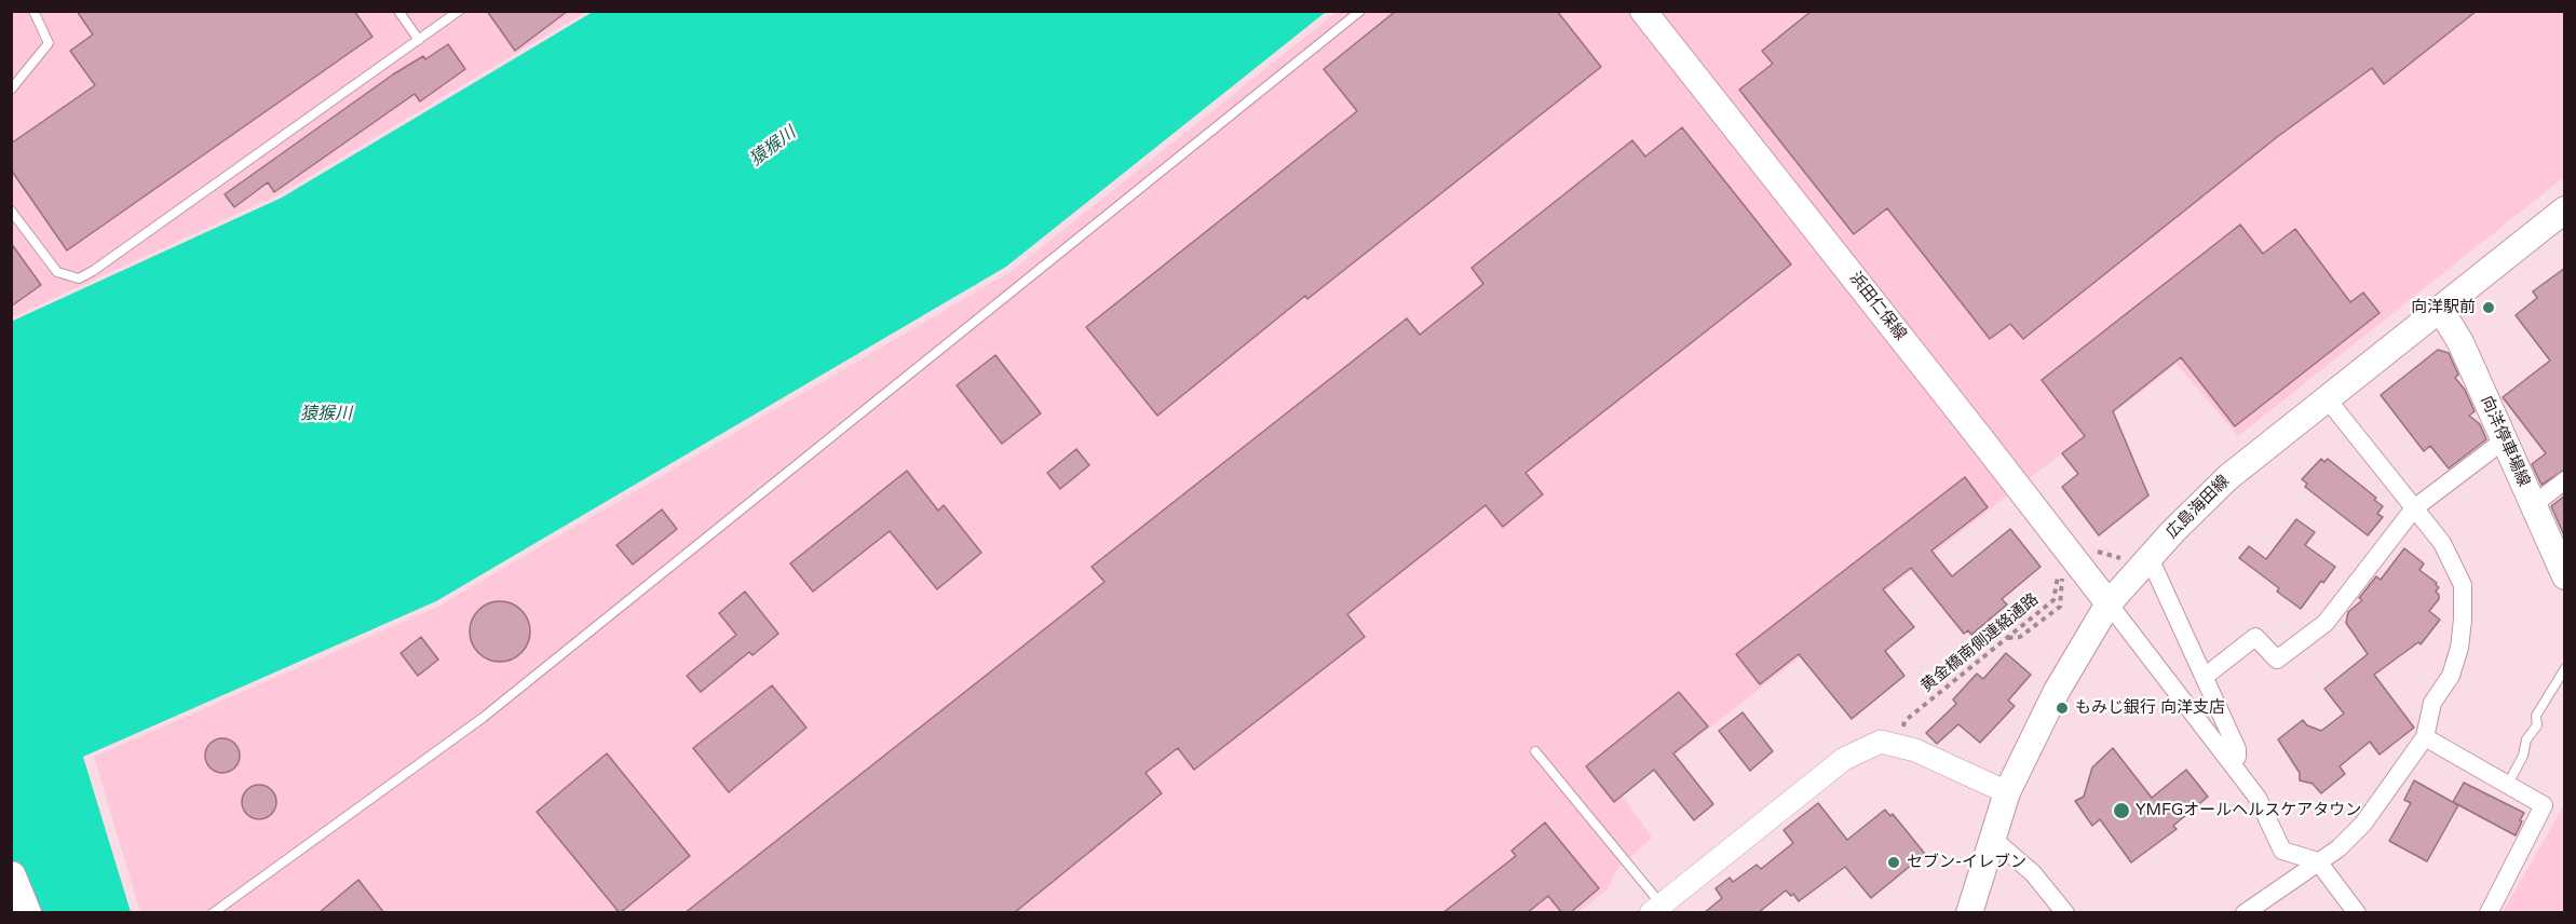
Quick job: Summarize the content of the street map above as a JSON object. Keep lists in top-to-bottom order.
{
  "streets": {
    "main road": ["浜田仁保線", "向洋停車場線", "広島海田線"],
    "path": ["黄金橋南側連絡通路"]
  },
  "crossings": [
    ["浜田仁保線", "広島海田線"],
    ["向洋停車場線", "広島海田線"]
  ],
  "water": ["猿猴川"],
  "places": [
    "向洋駅前",
    "もみじ銀行 向洋支店",
    "YMFGオールヘルスケアタウン",
    "セブン-イレブン"
  ]
}
